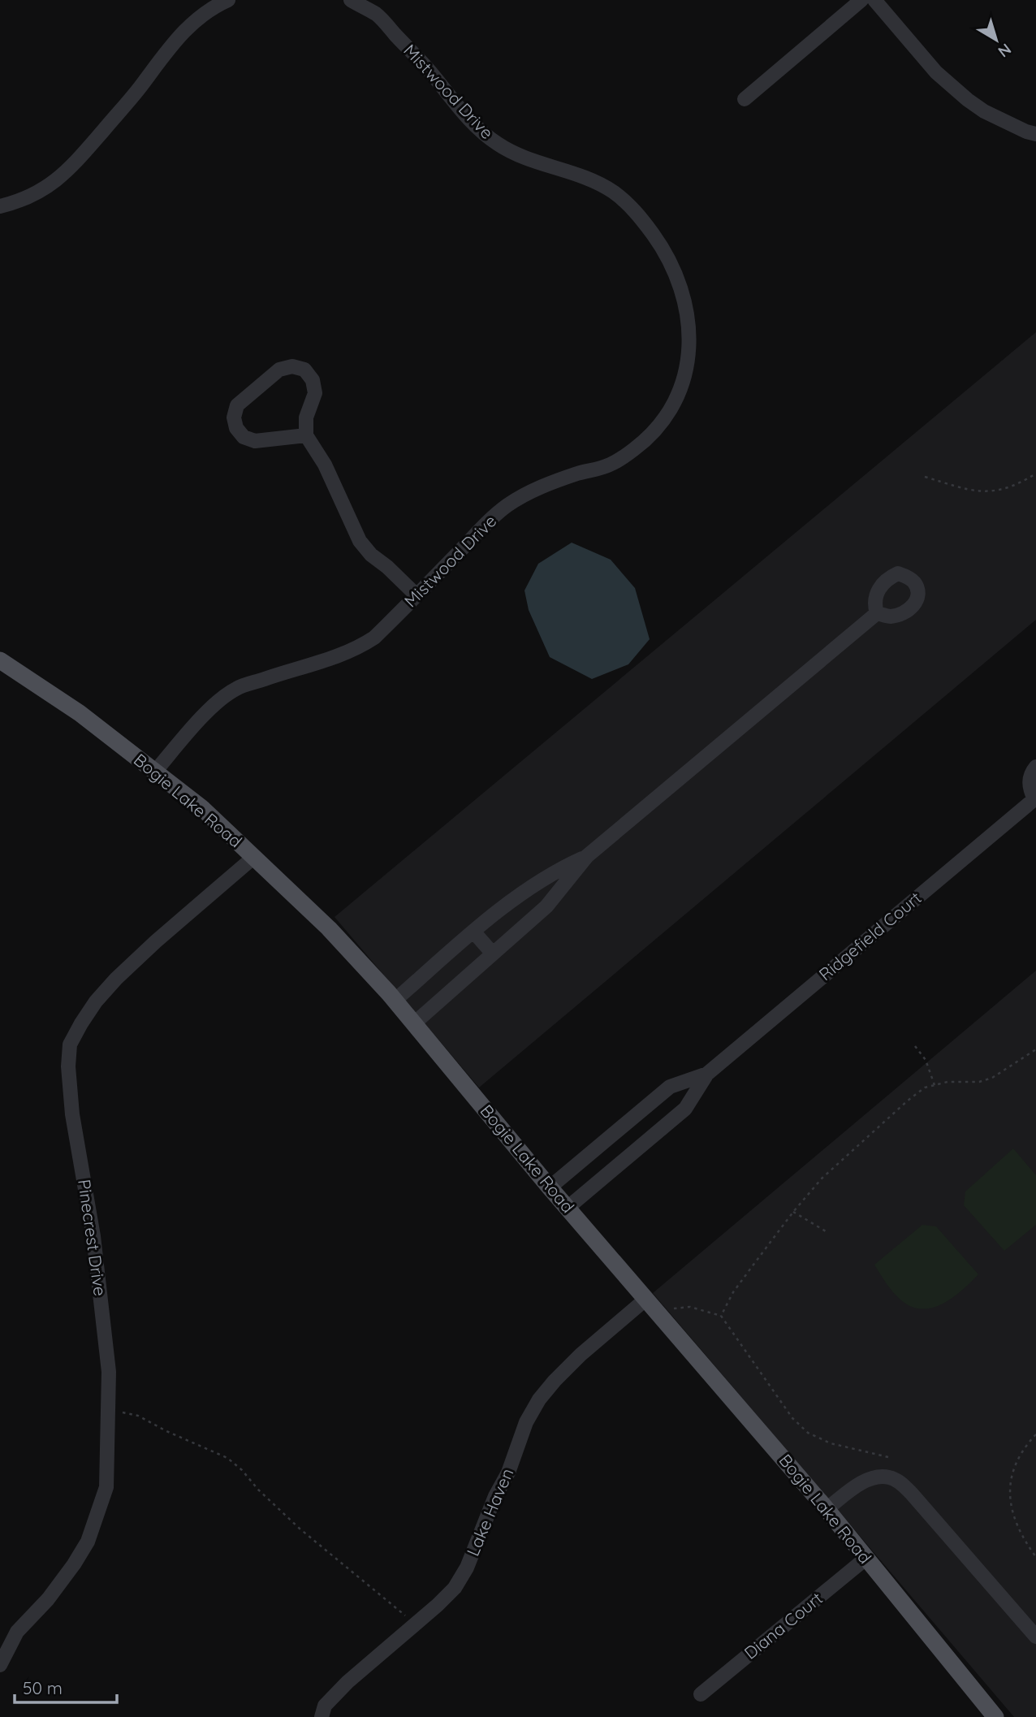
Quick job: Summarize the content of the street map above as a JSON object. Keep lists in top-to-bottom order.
{
  "streets": {
    "main road": ["Bogie Lake Road"],
    "street": [
      "Mistwood Drive",
      "Ridgefield Court",
      "Pinecrest Drive",
      "Lake Haven",
      "Diana Court"
    ]
  },
  "crossings": [
    ["Mistwood Drive", "Bogie Lake Road"],
    ["Bogie Lake Road", "Ridgefield Court"],
    ["Bogie Lake Road", "Pinecrest Drive"],
    ["Bogie Lake Road", "Lake Haven"],
    ["Bogie Lake Road", "Diana Court"]
  ],
  "scale_bar": "50 m",
  "north": "bottom right"
}
